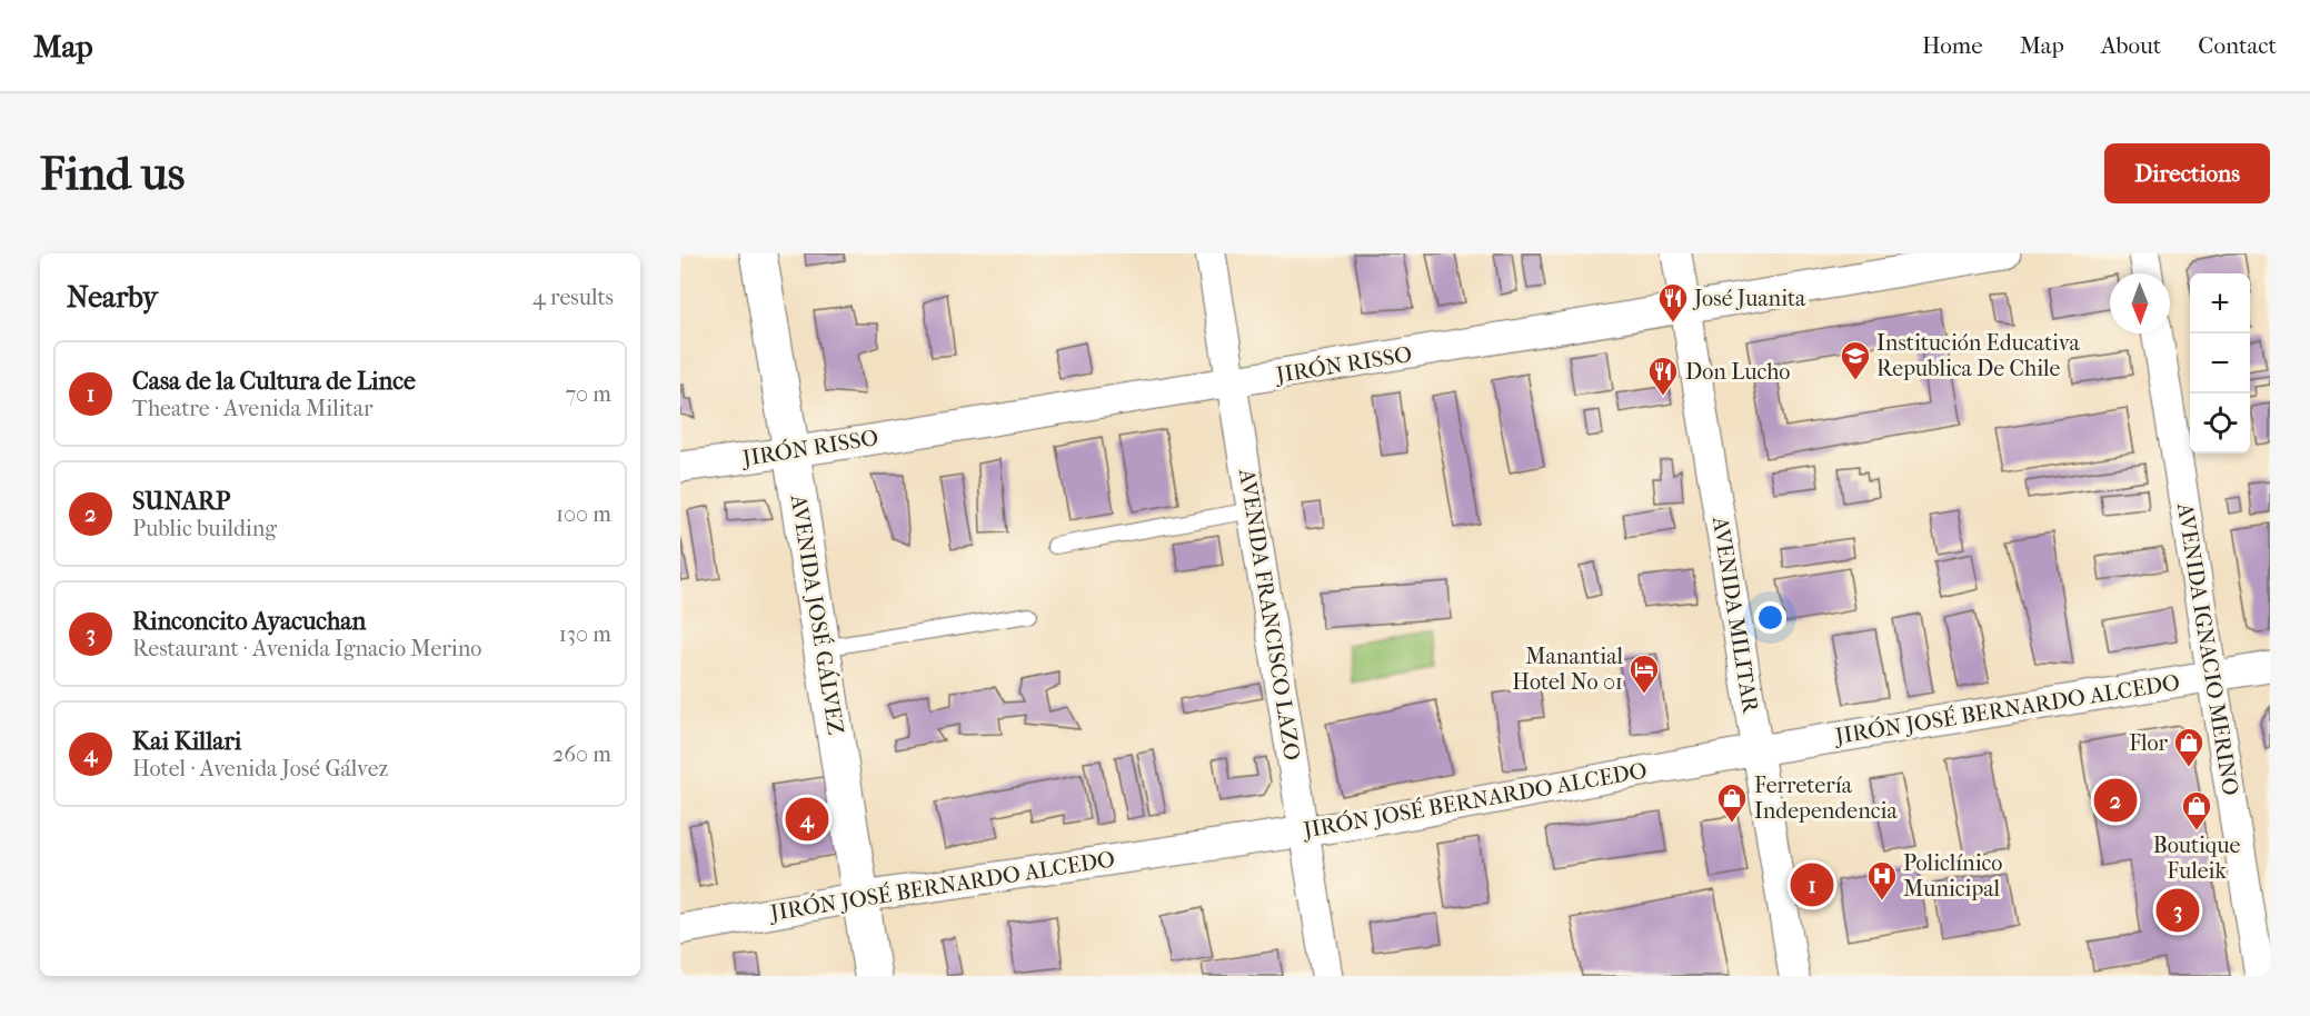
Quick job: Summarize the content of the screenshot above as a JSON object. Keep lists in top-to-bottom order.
{
  "streets": {
    "street": [
      "JIRÓN RISSO",
      "AVENIDA JOSÉ GÁLVEZ",
      "AVENIDA FRANCISCO LAZO",
      "AVENIDA MILITAR",
      "AVENIDA IGNACIO MERINO",
      "JIRÓN JOSÉ BERNARDO ALCEDO"
    ]
  },
  "crossings": [
    ["JIRÓN RISSO", "AVENIDA JOSÉ GÁLVEZ"],
    ["JIRÓN RISSO", "AVENIDA FRANCISCO LAZO"],
    ["JIRÓN RISSO", "AVENIDA MILITAR"],
    ["AVENIDA JOSÉ GÁLVEZ", "JIRÓN JOSÉ BERNARDO ALCEDO"],
    ["AVENIDA FRANCISCO LAZO", "JIRÓN JOSÉ BERNARDO ALCEDO"],
    ["AVENIDA MILITAR", "JIRÓN JOSÉ BERNARDO ALCEDO"],
    ["AVENIDA IGNACIO MERINO", "JIRÓN JOSÉ BERNARDO ALCEDO"]
  ],
  "places": {
    "restaurant": ["José Juanita", "Don Lucho"],
    "school or university": ["Institución Educativa Republica De Chile"],
    "hotel": ["Manantial Hotel No 01"],
    "shop": ["Flor", "Ferretería Independencia", "Boutique Fuleik"],
    "hospital": ["Policlínico Municipal"]
  },
  "north": "bottom",
  "page": {
    "header": "Map",
    "nav": [
      "Home",
      "Map",
      "About",
      "Contact"
    ],
    "buttons": "Directions",
    "title": "Find us",
    "heading": ["Nearby", "4 results"],
    "map_buttons": ["+", "−"],
    "list": [
      {
        "mark": "1",
        "name": "Casa de la Cultura de Lince",
        "note": "Theatre · Avenida Militar",
        "value": "70 m"
      },
      {
        "mark": "2",
        "name": "SUNARP",
        "note": "Public building",
        "value": "100 m"
      },
      {
        "mark": "3",
        "name": "Rinconcito Ayacuchan",
        "note": "Restaurant · Avenida Ignacio Merino",
        "value": "130 m"
      },
      {
        "mark": "4",
        "name": "Kai Killari",
        "note": "Hotel · Avenida José Gálvez",
        "value": "260 m"
      }
    ],
    "pins": [
      "2",
      "4",
      "1",
      "3"
    ]
  }
}
